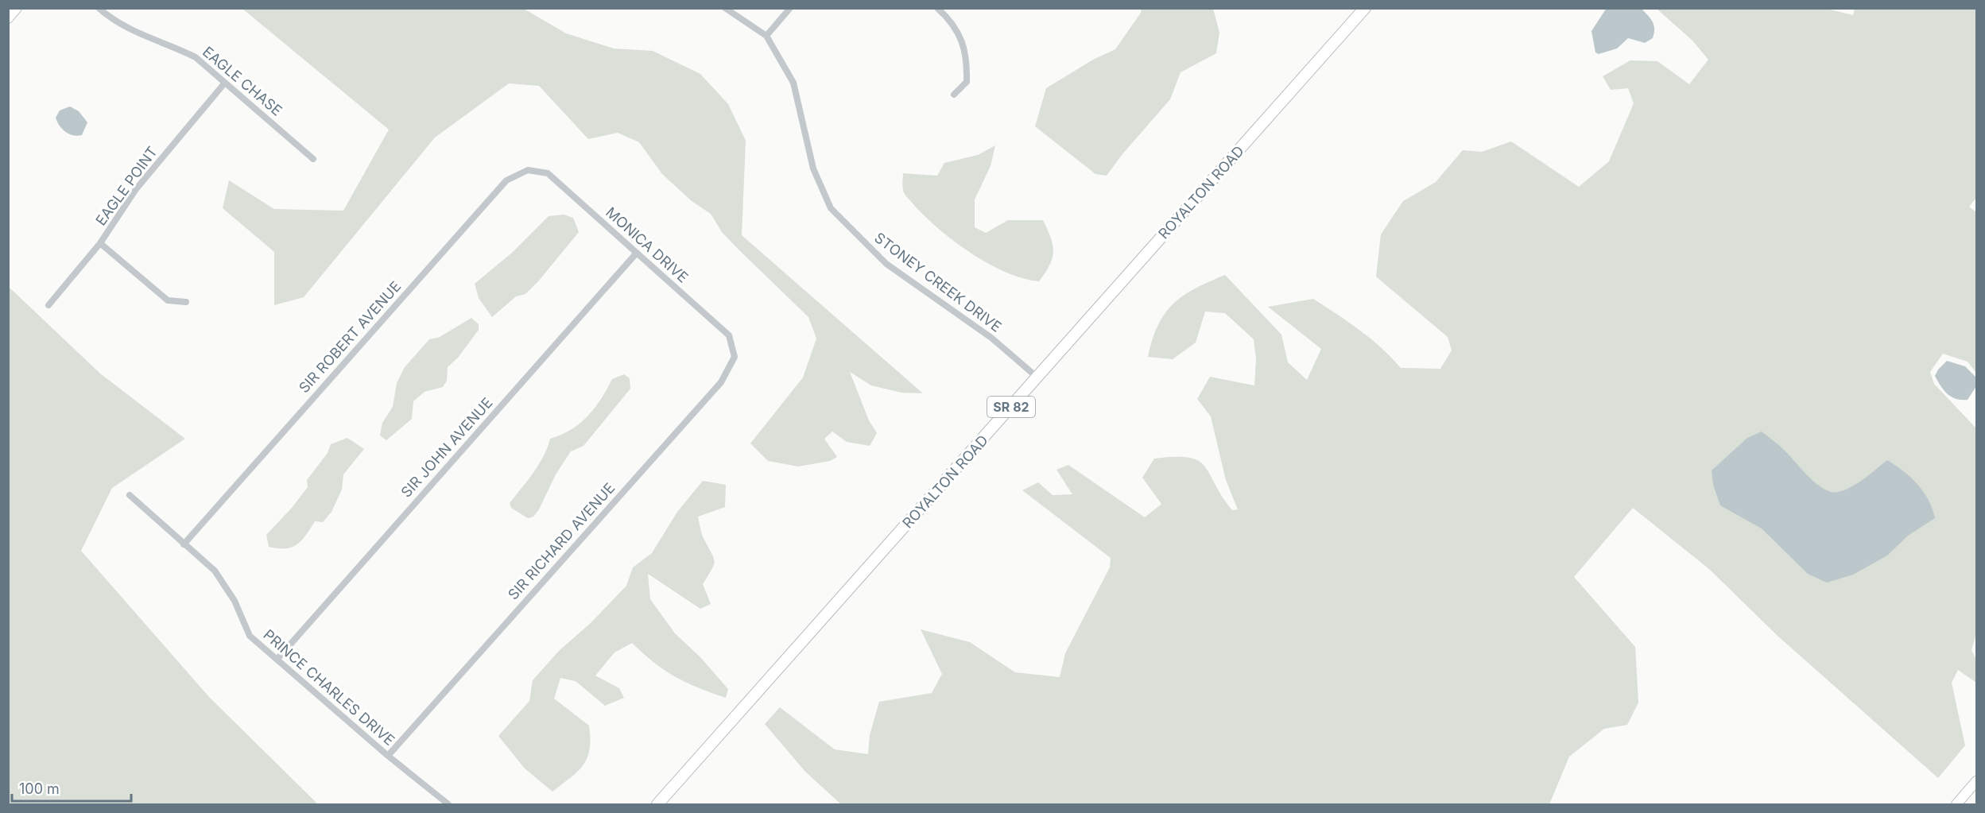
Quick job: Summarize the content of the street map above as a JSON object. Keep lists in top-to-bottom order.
{
  "streets": {
    "main road": ["ROYALTON ROAD", "SR 82"],
    "street": [
      "EAGLE CHASE",
      "EAGLE POINT",
      "MONICA DRIVE",
      "STONEY CREEK DRIVE",
      "SIR ROBERT AVENUE",
      "SIR JOHN AVENUE",
      "SIR RICHARD AVENUE",
      "PRINCE CHARLES DRIVE"
    ]
  },
  "crossings": [
    ["EAGLE CHASE", "EAGLE POINT"],
    ["ROYALTON ROAD", "STONEY CREEK DRIVE"],
    ["MONICA DRIVE", "SIR ROBERT AVENUE"],
    ["MONICA DRIVE", "SIR JOHN AVENUE"],
    ["MONICA DRIVE", "SIR RICHARD AVENUE"],
    ["SIR ROBERT AVENUE", "PRINCE CHARLES DRIVE"],
    ["SIR JOHN AVENUE", "PRINCE CHARLES DRIVE"],
    ["SIR RICHARD AVENUE", "PRINCE CHARLES DRIVE"]
  ],
  "scale_bar": "100 m"
}
